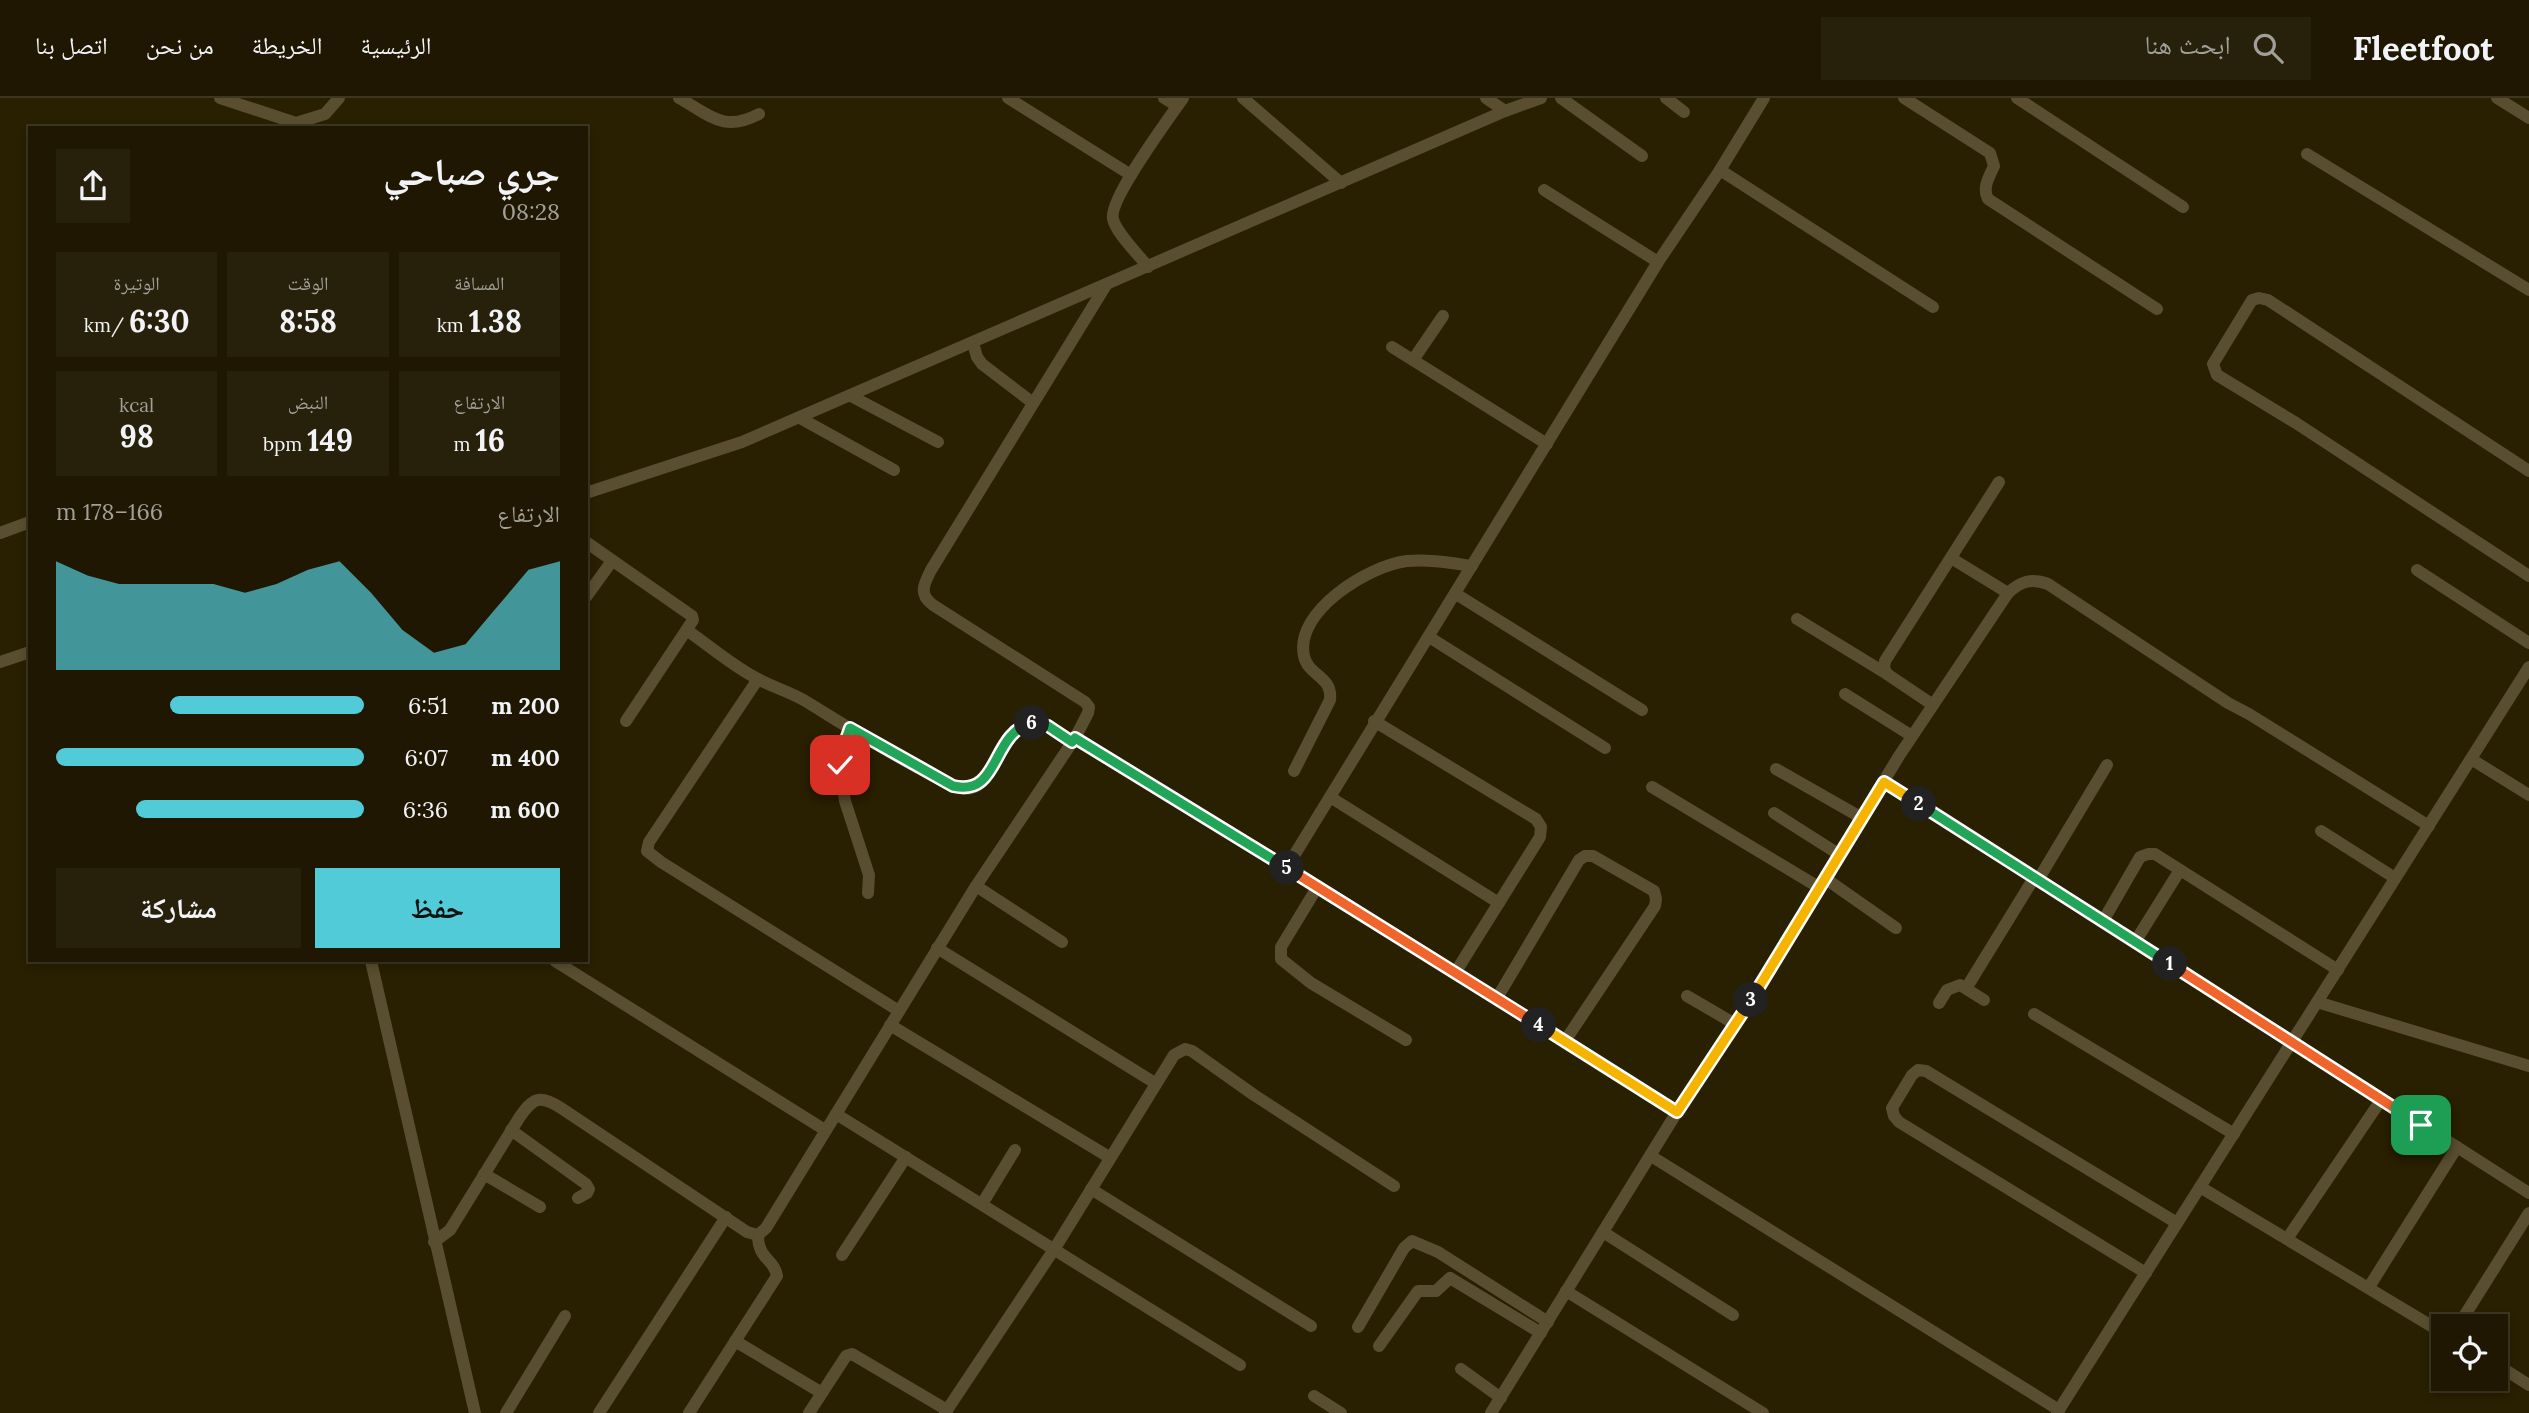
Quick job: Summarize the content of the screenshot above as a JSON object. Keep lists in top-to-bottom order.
{
  "page": {
    "header": "Fleetfoot",
    "search": "ابحث هنا",
    "nav": [
      "الرئيسية",
      "الخريطة",
      "من نحن",
      "اتصل بنا"
    ],
    "heading": ["جري صباحي", "08:28"],
    "stats": [
      ["المسافة", "1.38 km"],
      ["الوقت", "8:58"],
      ["الوتيرة", "6:30 /km"],
      ["الارتفاع", "16 m"],
      ["النبض", "149 bpm"],
      ["kcal", "98"]
    ],
    "chart": ["الارتفاع", "166–178 m"],
    "list": [
      {
        "name": "200 m",
        "note": "6:51"
      },
      {
        "name": "400 m",
        "note": "6:07"
      },
      {
        "name": "600 m",
        "note": "6:36"
      }
    ],
    "pins": [
      "6",
      "2",
      "5",
      "1",
      "3",
      "4"
    ],
    "buttons": ["حفظ", "مشاركة"]
  }
}
